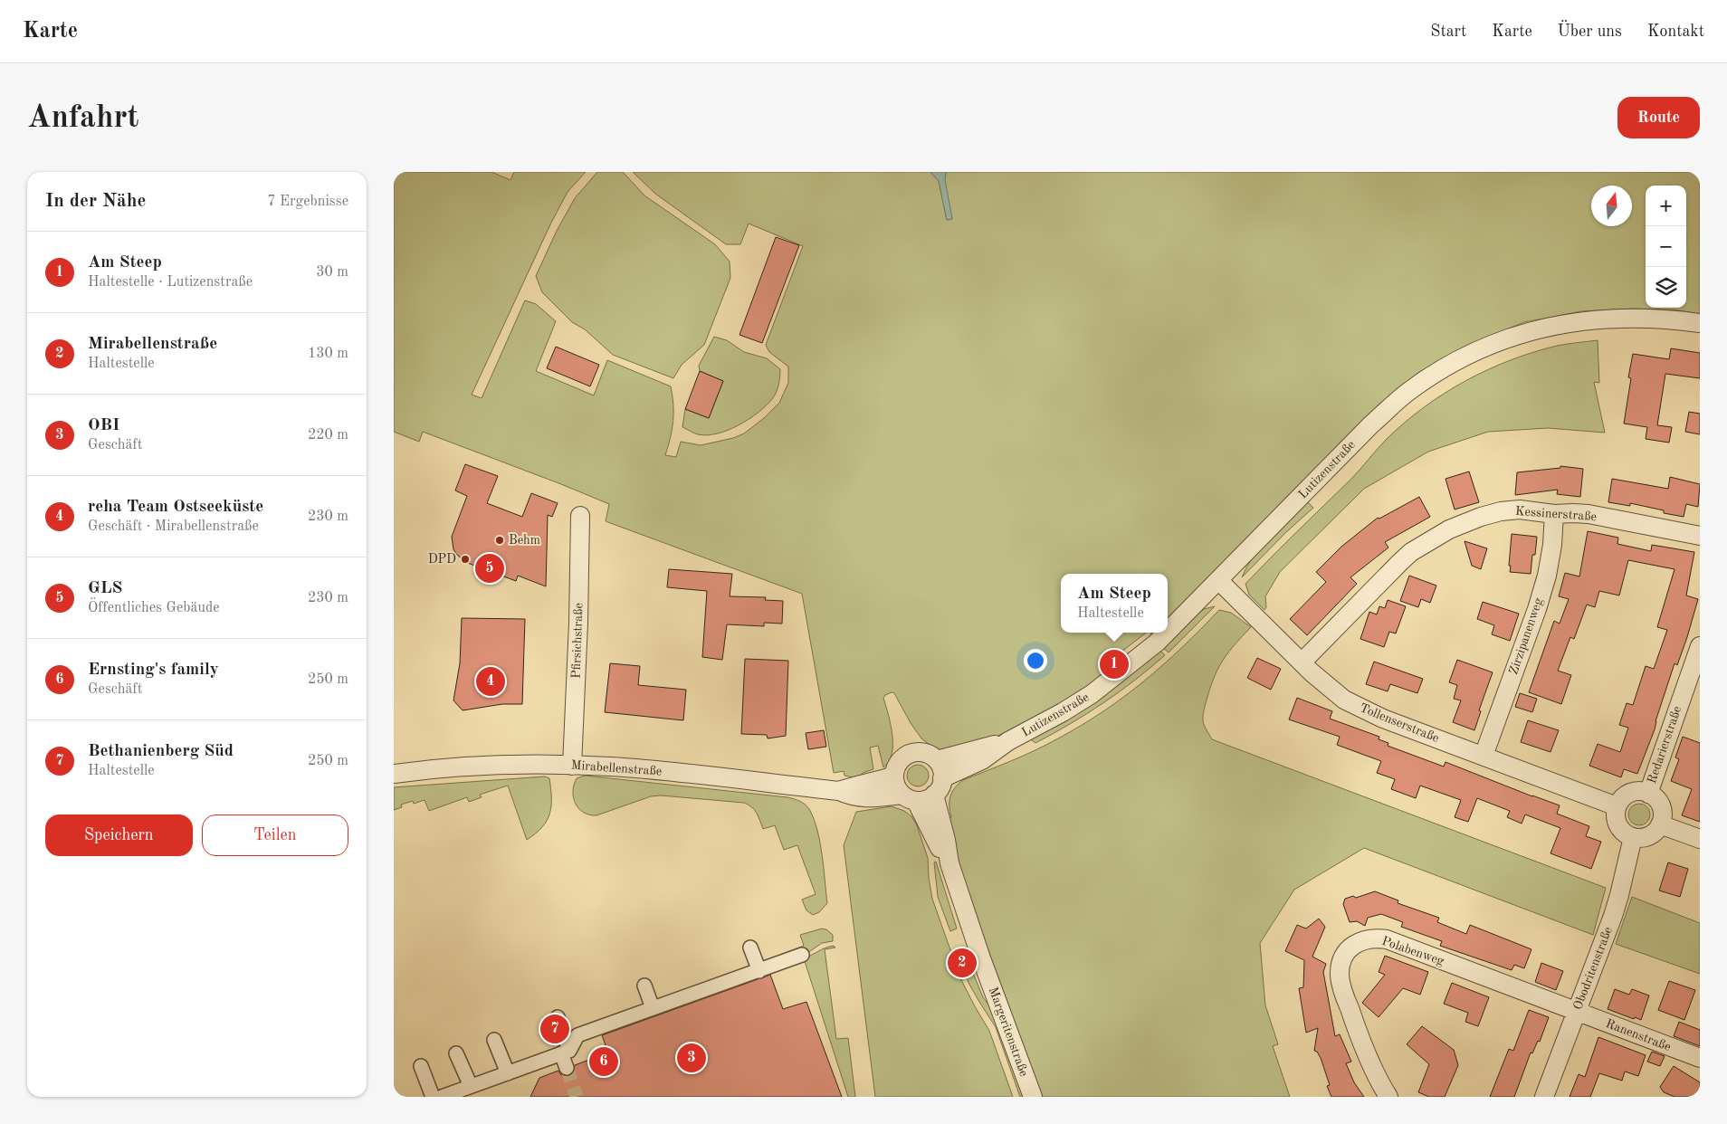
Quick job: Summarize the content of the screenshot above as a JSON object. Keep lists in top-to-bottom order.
{
  "streets": {
    "street": [
      "Lutizenstraße",
      "Kessinerstraße",
      "Zirzipanenweg",
      "Pfirsichstraße",
      "Tollenserstraße",
      "Redarierstraße",
      "Mirabellenstraße",
      "Polabenweg",
      "Obodritenstraße",
      "Margeritenstraße",
      "Ranenstraße"
    ]
  },
  "crossings": [
    ["Lutizenstraße", "Tollenserstraße"],
    ["Lutizenstraße", "Mirabellenstraße"],
    ["Lutizenstraße", "Margeritenstraße"],
    ["Kessinerstraße", "Zirzipanenweg"],
    ["Kessinerstraße", "Tollenserstraße"],
    ["Zirzipanenweg", "Tollenserstraße"],
    ["Pfirsichstraße", "Mirabellenstraße"],
    ["Tollenserstraße", "Redarierstraße"],
    ["Tollenserstraße", "Obodritenstraße"],
    ["Redarierstraße", "Obodritenstraße"],
    ["Mirabellenstraße", "Margeritenstraße"],
    ["Polabenweg", "Obodritenstraße"],
    ["Polabenweg", "Ranenstraße"],
    ["Obodritenstraße", "Ranenstraße"]
  ],
  "places": ["Behm", "DPD"],
  "north": "top",
  "page": {
    "header": "Karte",
    "nav": [
      "Start",
      "Karte",
      "Über uns",
      "Kontakt"
    ],
    "buttons": [
      "Route",
      ["Speichern", "Teilen"]
    ],
    "title": "Anfahrt",
    "heading": ["In der Nähe", "7 Ergebnisse"],
    "map_buttons": ["+", "−"],
    "list": [
      {
        "mark": "1",
        "name": "Am Steep",
        "note": "Haltestelle · Lutizenstraße",
        "value": "30 m"
      },
      {
        "mark": "2",
        "name": "Mirabellenstraße",
        "note": "Haltestelle",
        "value": "130 m"
      },
      {
        "mark": "3",
        "name": "OBI",
        "note": "Geschäft",
        "value": "220 m"
      },
      {
        "mark": "4",
        "name": "reha Team Ostseeküste",
        "note": "Geschäft · Mirabellenstraße",
        "value": "230 m"
      },
      {
        "mark": "5",
        "name": "GLS",
        "note": "Öffentliches Gebäude",
        "value": "230 m"
      },
      {
        "mark": "6",
        "name": "Ernsting's family",
        "note": "Geschäft",
        "value": "250 m"
      },
      {
        "mark": "7",
        "name": "Bethanienberg Süd",
        "note": "Haltestelle",
        "value": "250 m"
      }
    ],
    "pins": [
      "5",
      "1",
      "4",
      "2",
      "7",
      "3",
      "6"
    ],
    "popup": ["Am Steep", "Haltestelle"]
  }
}
